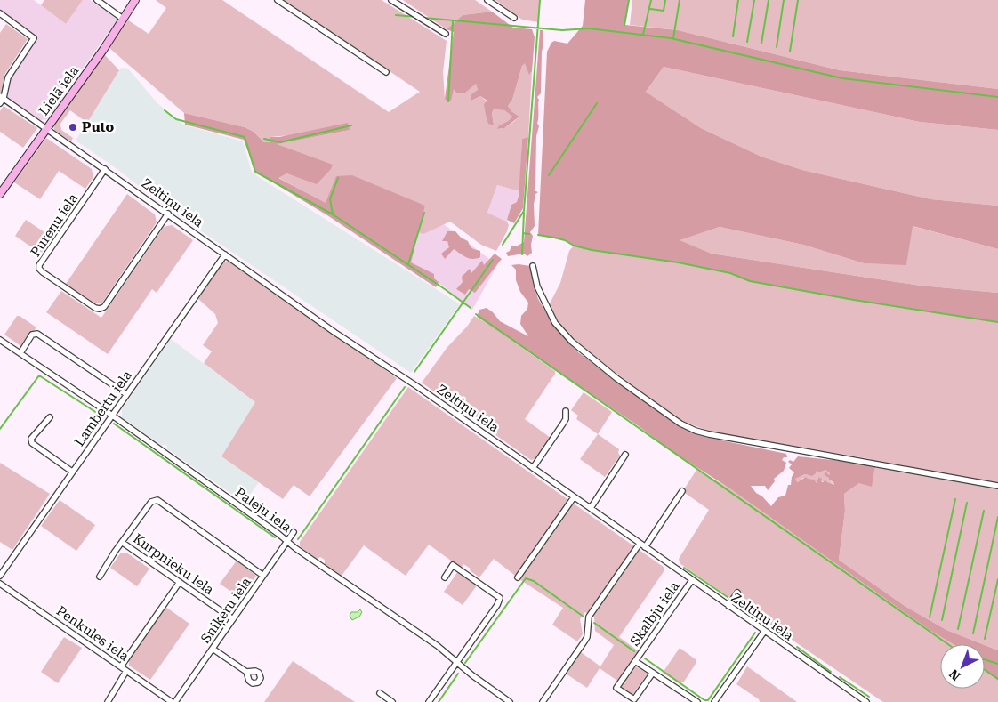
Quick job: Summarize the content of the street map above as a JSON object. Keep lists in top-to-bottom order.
{
  "streets": {
    "street": [
      "Lielā iela",
      "Zeltiņu iela",
      "Pureņu iela",
      "Lambertu iela",
      "Paleju iela",
      "Kurpnieku iela",
      "Sniķeru iela",
      "Skalbju iela",
      "Penkules iela"
    ]
  },
  "crossings": [
    ["Lielā iela", "Zeltiņu iela"],
    ["Zeltiņu iela", "Pureņu iela"],
    ["Zeltiņu iela", "Lambertu iela"],
    ["Zeltiņu iela", "Skalbju iela"],
    ["Lambertu iela", "Paleju iela"],
    ["Paleju iela", "Sniķeru iela"],
    ["Kurpnieku iela", "Sniķeru iela"]
  ],
  "places": ["Puto"],
  "north": "bottom left"
}
